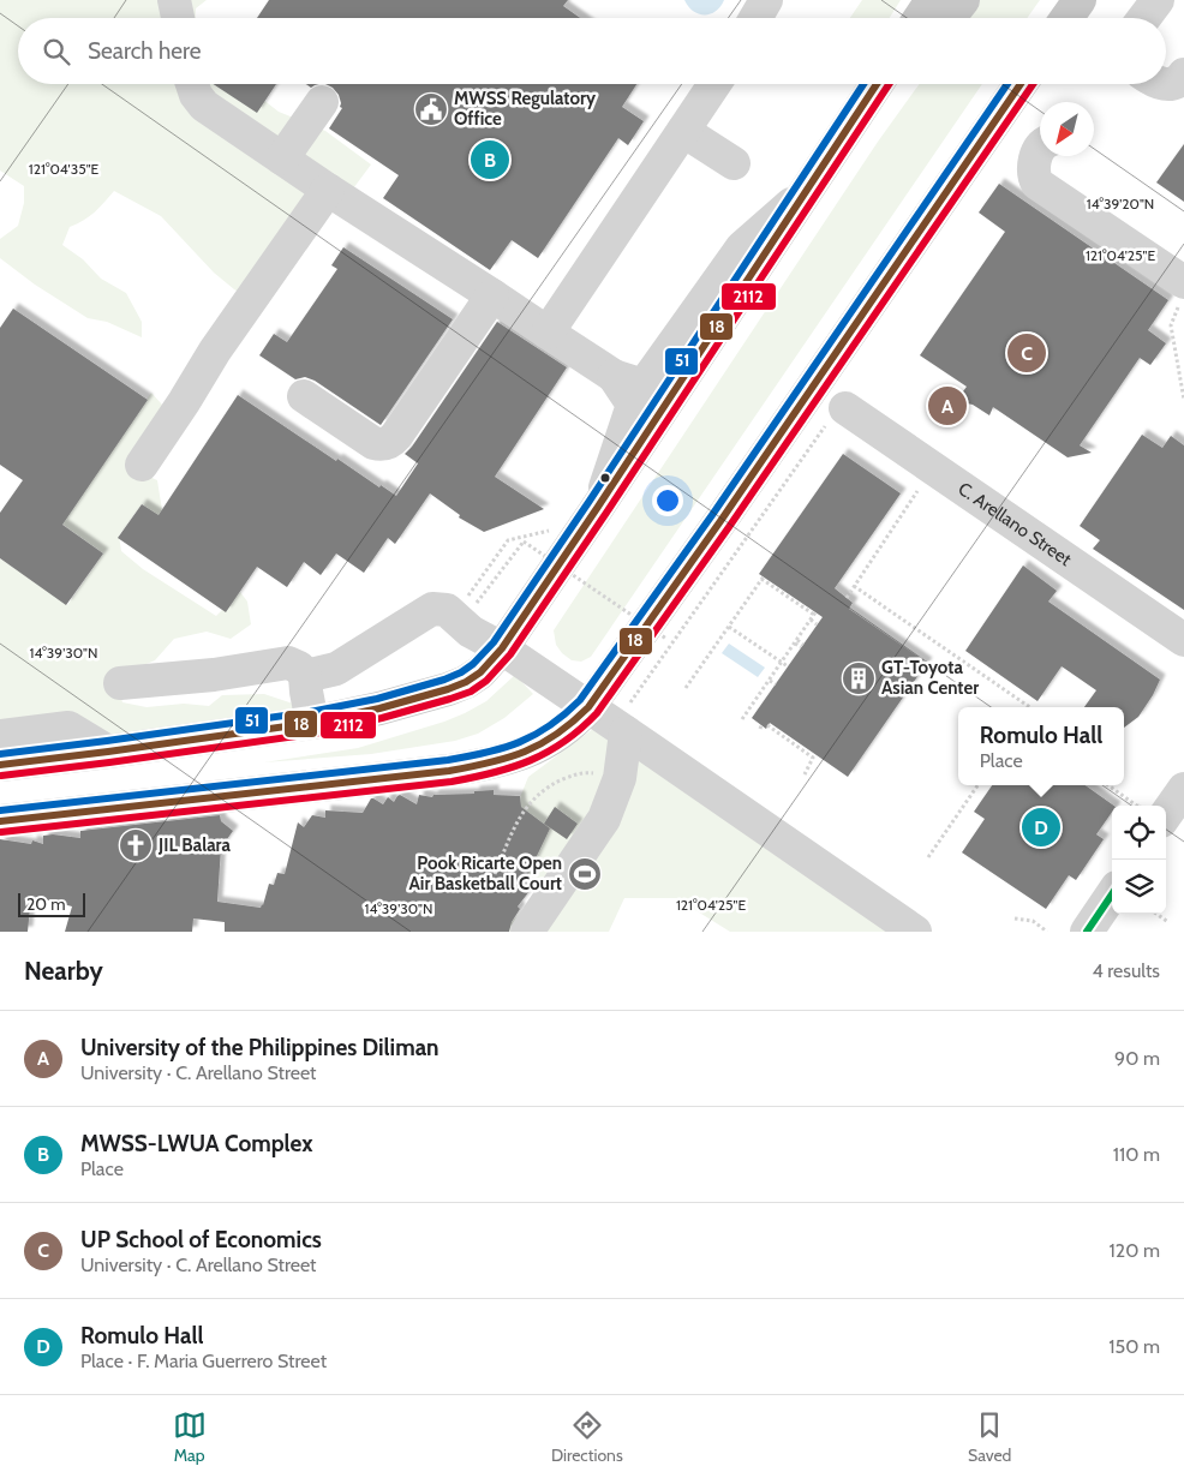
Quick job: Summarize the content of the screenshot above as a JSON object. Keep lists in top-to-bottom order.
{
  "streets": {
    "street": ["C. Arellano Street"]
  },
  "places": {
    "public building": ["MWSS Regulatory Office"],
    "building": ["GT-Toyota Asian Center"],
    "church": ["JIL Balara"],
    "sports": ["Pook Ricarte Open Air Basketball Court"]
  },
  "lines": ["transit line 18", "transit line 2112", "transit line 51"],
  "scale_bar": "20 m",
  "north": "bottom left",
  "page": {
    "search": "Search here",
    "pins": [
      "B",
      "C",
      "A",
      "D"
    ],
    "popup": ["Romulo Hall", "Place"],
    "scale": "20 m",
    "heading": ["Nearby", "4 results"],
    "list": [
      {
        "mark": "A",
        "name": "University of the Philippines Diliman",
        "note": "University · C. Arellano Street",
        "value": "90 m"
      },
      {
        "mark": "B",
        "name": "MWSS-LWUA Complex",
        "note": "Place",
        "value": "110 m"
      },
      {
        "mark": "C",
        "name": "UP School of Economics",
        "note": "University · C. Arellano Street",
        "value": "120 m"
      },
      {
        "mark": "D",
        "name": "Romulo Hall",
        "note": "Place · F. Maria Guerrero Street",
        "value": "150 m"
      }
    ],
    "nav": ["Map", "Directions", "Saved"]
  },
  "coordinates": [
    "121°04'35\"E",
    "14°39'20\"N",
    "121°04'25\"E",
    "14°39'30\"N"
  ]
}
